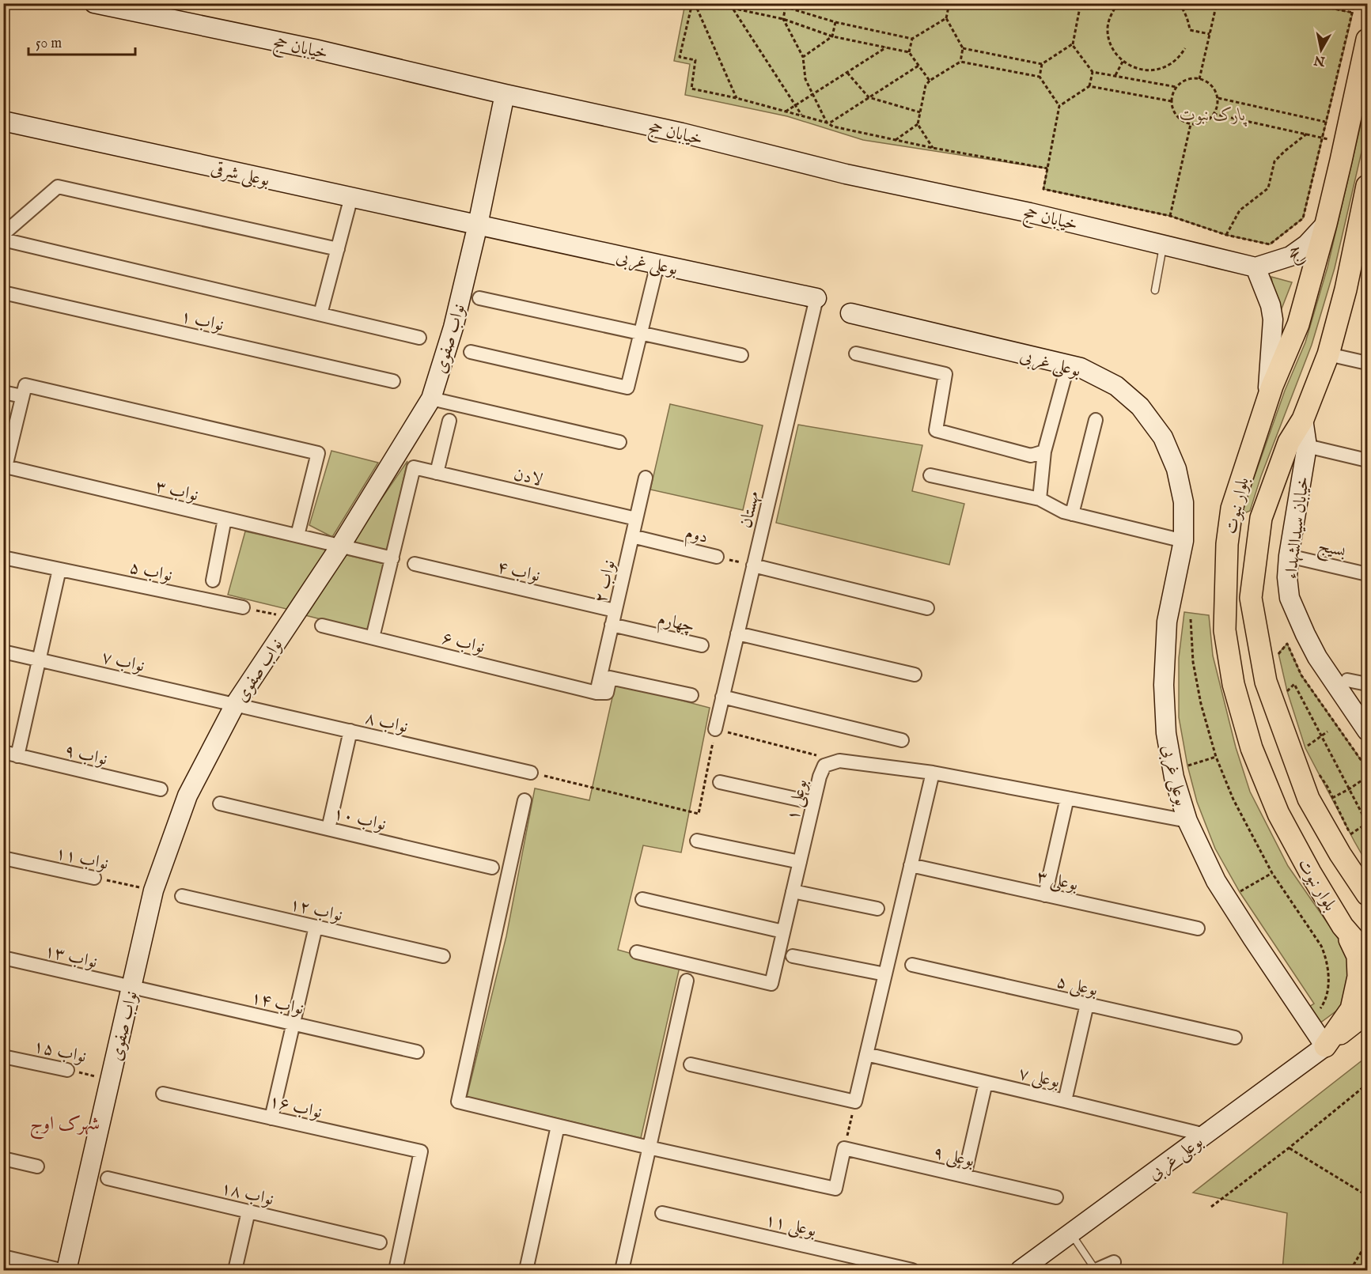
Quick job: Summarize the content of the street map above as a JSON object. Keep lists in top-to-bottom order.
{
  "streets": {
    "main road": ["بلوار نبوت"],
    "street": [
      "خیابان حج",
      "بوعلی شرقی",
      "حج",
      "بوعلی غربی",
      "نواب ۱",
      "نواب صفوی",
      "لادن",
      "نواب ۳",
      "مهستان",
      "خیابان سیدالشهداء",
      "دوم",
      "بسیج",
      "نواب ۵",
      "نواب ۴",
      "نواب ۲",
      "چهارم",
      "نواب ۶",
      "نواب ۷",
      "نواب ۸",
      "نواب ۹",
      "بوعلی ۱",
      "نواب ۱۰",
      "نواب ۱۱",
      "بوعلی ۳",
      "نواب ۱۲",
      "نواب ۱۳",
      "بوعلی ۵",
      "نواب ۱۴",
      "نواب ۱۵",
      "بوعلی ۷",
      "نواب ۱۶",
      "بوعلی ۹",
      "نواب ۱۸",
      "بوعلی ۱۱"
    ]
  },
  "crossings": [
    ["خیابان حج", "حج"],
    ["خیابان حج", "نواب صفوی"],
    ["بوعلی شرقی", "بوعلی غربی"],
    ["بوعلی شرقی", "نواب صفوی"],
    ["حج", "بلوار نبوت"],
    ["بوعلی غربی", "نواب صفوی"],
    ["بوعلی غربی", "مهستان"],
    ["بوعلی غربی", "بوعلی ۷"],
    ["نواب صفوی", "نواب ۳"],
    ["نواب صفوی", "نواب ۷"],
    ["نواب صفوی", "نواب ۸"],
    ["نواب صفوی", "نواب ۱۱"],
    ["نواب صفوی", "نواب ۱۳"],
    ["نواب صفوی", "نواب ۱۴"],
    ["نواب صفوی", "نواب ۱۵"],
    ["لادن", "نواب ۲"],
    ["بلوار نبوت", "خیابان سیدالشهداء"],
    ["مهستان", "دوم"],
    ["خیابان سیدالشهداء", "بسیج"],
    ["دوم", "نواب ۲"],
    ["نواب ۴", "نواب ۲"],
    ["نواب ۲", "چهارم"],
    ["نواب ۲", "نواب ۶"],
    ["نواب ۷", "نواب ۸"],
    ["نواب ۱۳", "نواب ۱۴"]
  ],
  "districts": ["شهرک اوج"],
  "parks": ["پارک نبوت"],
  "scale_bar": "50 m",
  "north": "bottom"
}
